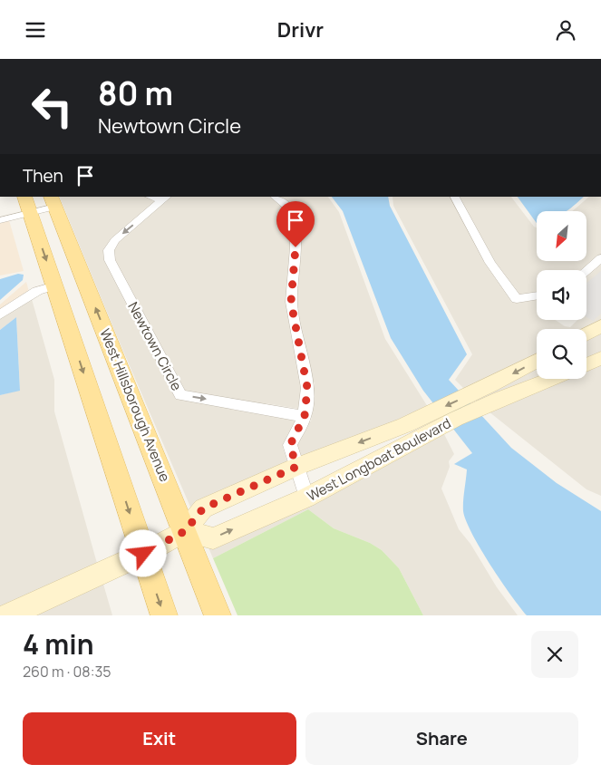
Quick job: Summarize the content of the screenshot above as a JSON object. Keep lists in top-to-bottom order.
{
  "streets": {
    "main road": ["West Hillsborough Avenue"],
    "street": ["Newtown Circle", "West Longboat Boulevard"]
  },
  "crossings": [
    ["West Hillsborough Avenue", "West Longboat Boulevard"]
  ],
  "north": "bottom left",
  "page": {
    "header": "Drivr",
    "turn": ["80 m", "Newtown Circle"],
    "then": "Then",
    "heading": ["4 min", "260 m · 08:35"],
    "buttons": ["Exit", "Share"]
  }
}
